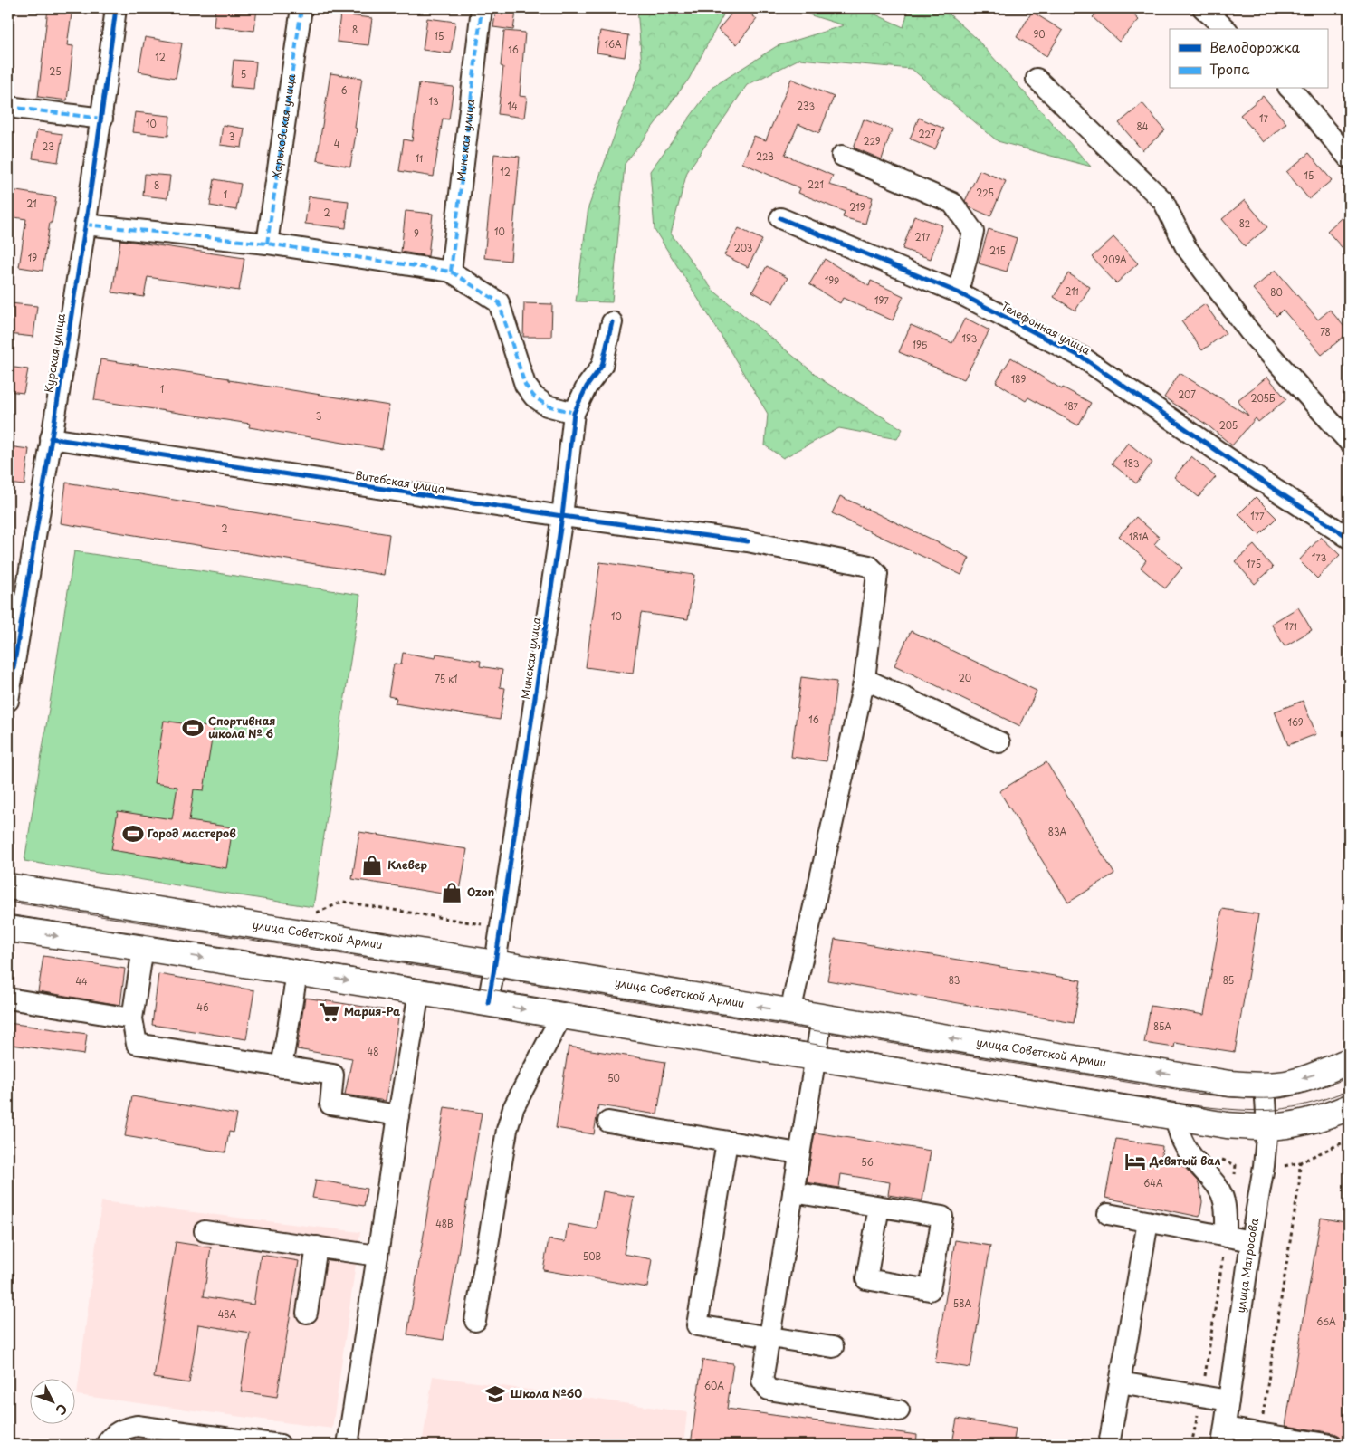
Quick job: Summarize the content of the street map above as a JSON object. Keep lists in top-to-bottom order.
{
  "streets": {
    "main road": ["улица Советской Армии"],
    "street": [
      "Харьковская улица",
      "Минская улица",
      "Телефонная улица",
      "Курская улица",
      "Витебская улица",
      "улица Матросова"
    ]
  },
  "crossings": [
    ["Минская улица", "Витебская улица"],
    ["Минская улица", "улица Советской Армии"],
    ["Курская улица", "Витебская улица"],
    ["улица Советской Армии", "улица Матросова"]
  ],
  "places": {
    "sports": ["Спортивная школа № 6", "Город мастеров"],
    "shop": ["Клевер", "Ozon"],
    "supermarket": ["Мария-Ра"],
    "hotel": ["Девятый вал"],
    "school or university": ["Школа №60"]
  },
  "house_numbers": [
    "8",
    "90",
    "15",
    "16А",
    "16",
    "12",
    "25",
    "5",
    "6",
    "13",
    "14",
    "233",
    "17",
    "10",
    "84",
    "227",
    "3",
    "229",
    "4",
    "23",
    "223",
    "11",
    "12",
    "15",
    "221",
    "8",
    "225",
    "1",
    "21",
    "219",
    "2",
    "82",
    "10",
    "9",
    "217",
    "203",
    "215",
    "19",
    "209А",
    "199",
    "211",
    "80",
    "197",
    "78",
    "193",
    "195",
    "189",
    "1",
    "207",
    "205Б",
    "187",
    "3",
    "205",
    "183",
    "177",
    "2",
    "181А",
    "173",
    "175",
    "10",
    "171",
    "20",
    "75 к1",
    "16",
    "169",
    "83А",
    "83",
    "85",
    "44",
    "46",
    "85А",
    "48",
    "50",
    "56",
    "64А",
    "48В",
    "50В",
    "58А",
    "48А",
    "66А",
    "60А"
  ],
  "legend": ["Велодорожка", "Тропа"],
  "north": "bottom right"
}
